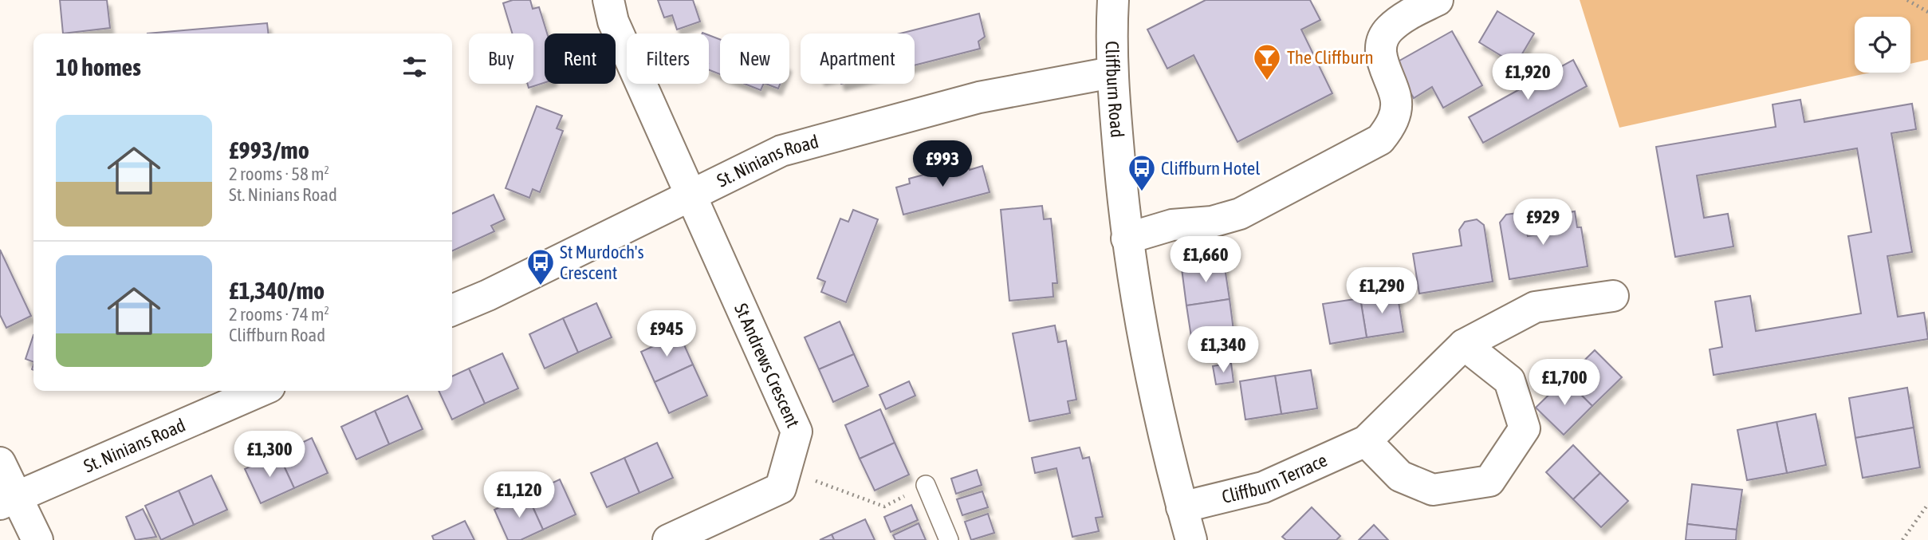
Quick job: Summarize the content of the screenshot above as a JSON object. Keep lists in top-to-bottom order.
{
  "streets": {
    "street": [
      "Cliffburn Road",
      "St. Ninians Road",
      "St Andrews Crescent",
      "Cliffburn Terrace"
    ]
  },
  "crossings": [
    ["Cliffburn Road", "St. Ninians Road"],
    ["Cliffburn Road", "Cliffburn Terrace"],
    ["St. Ninians Road", "St Andrews Crescent"]
  ],
  "places": {
    "bar": ["The Cliffburn"],
    "bus stop": ["Cliffburn Hotel", "St Murdoch's Crescent"]
  },
  "page": {
    "chip": [
      "Buy",
      "Rent",
      "Filters",
      "New",
      "Apartment"
    ],
    "heading": "10 homes",
    "price": [
      "£1,920",
      "£993",
      "£929",
      "£1,660",
      "£1,290",
      "£945",
      "£1,340",
      "£1,700",
      "£1,300",
      "£1,120"
    ],
    "list": [
      {
        "name": "£993/mo",
        "note": "2 rooms · 58 m² · St. Ninians Road"
      },
      {
        "name": "£1,340/mo",
        "note": "2 rooms · 74 m² · Cliffburn Road"
      }
    ]
  }
}
